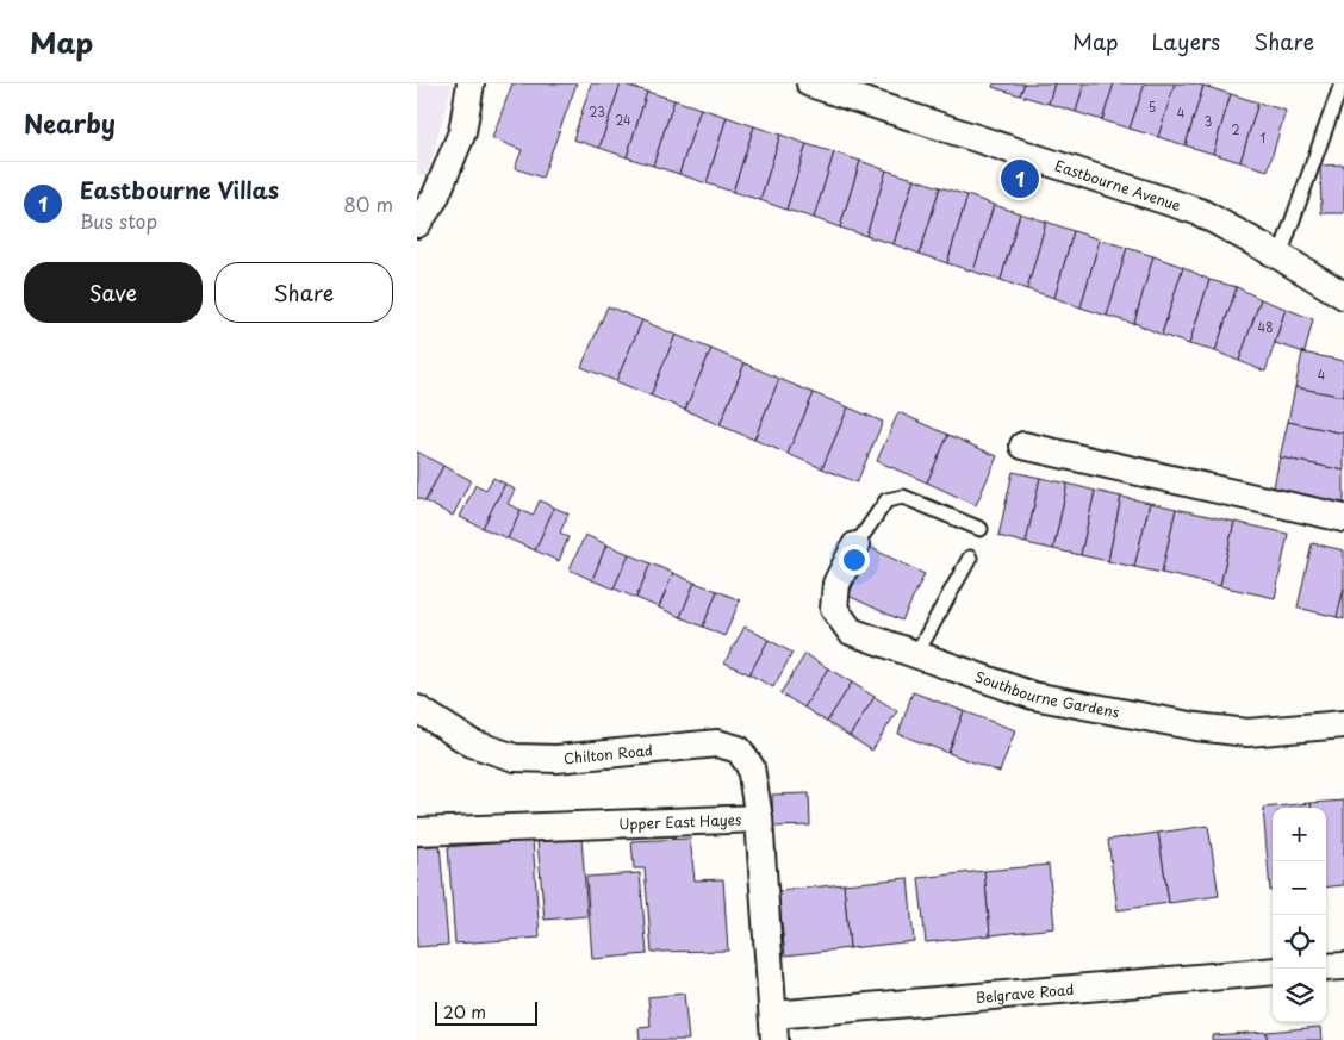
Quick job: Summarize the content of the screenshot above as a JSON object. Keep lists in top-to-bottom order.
{
  "streets": {
    "street": [
      "Eastbourne Avenue",
      "Southbourne Gardens",
      "Chilton Road",
      "Upper East Hayes",
      "Belgrave Road"
    ]
  },
  "crossings": [
    ["Chilton Road", "Upper East Hayes"],
    ["Upper East Hayes", "Belgrave Road"]
  ],
  "house_numbers": [
    "5",
    "23",
    "4",
    "24",
    "3",
    "2",
    "1",
    "48",
    "4"
  ],
  "scale_bar": "20 m",
  "page": {
    "header": "Map",
    "nav": ["Map", "Layers", "Share"],
    "heading": "Nearby",
    "pins": "1",
    "list": [
      {
        "mark": "1",
        "name": "Eastbourne Villas",
        "note": "Bus stop",
        "value": "80 m"
      }
    ],
    "buttons": ["Save", "Share"],
    "map_buttons": ["+", "−"],
    "scale": "20 m"
  }
}
